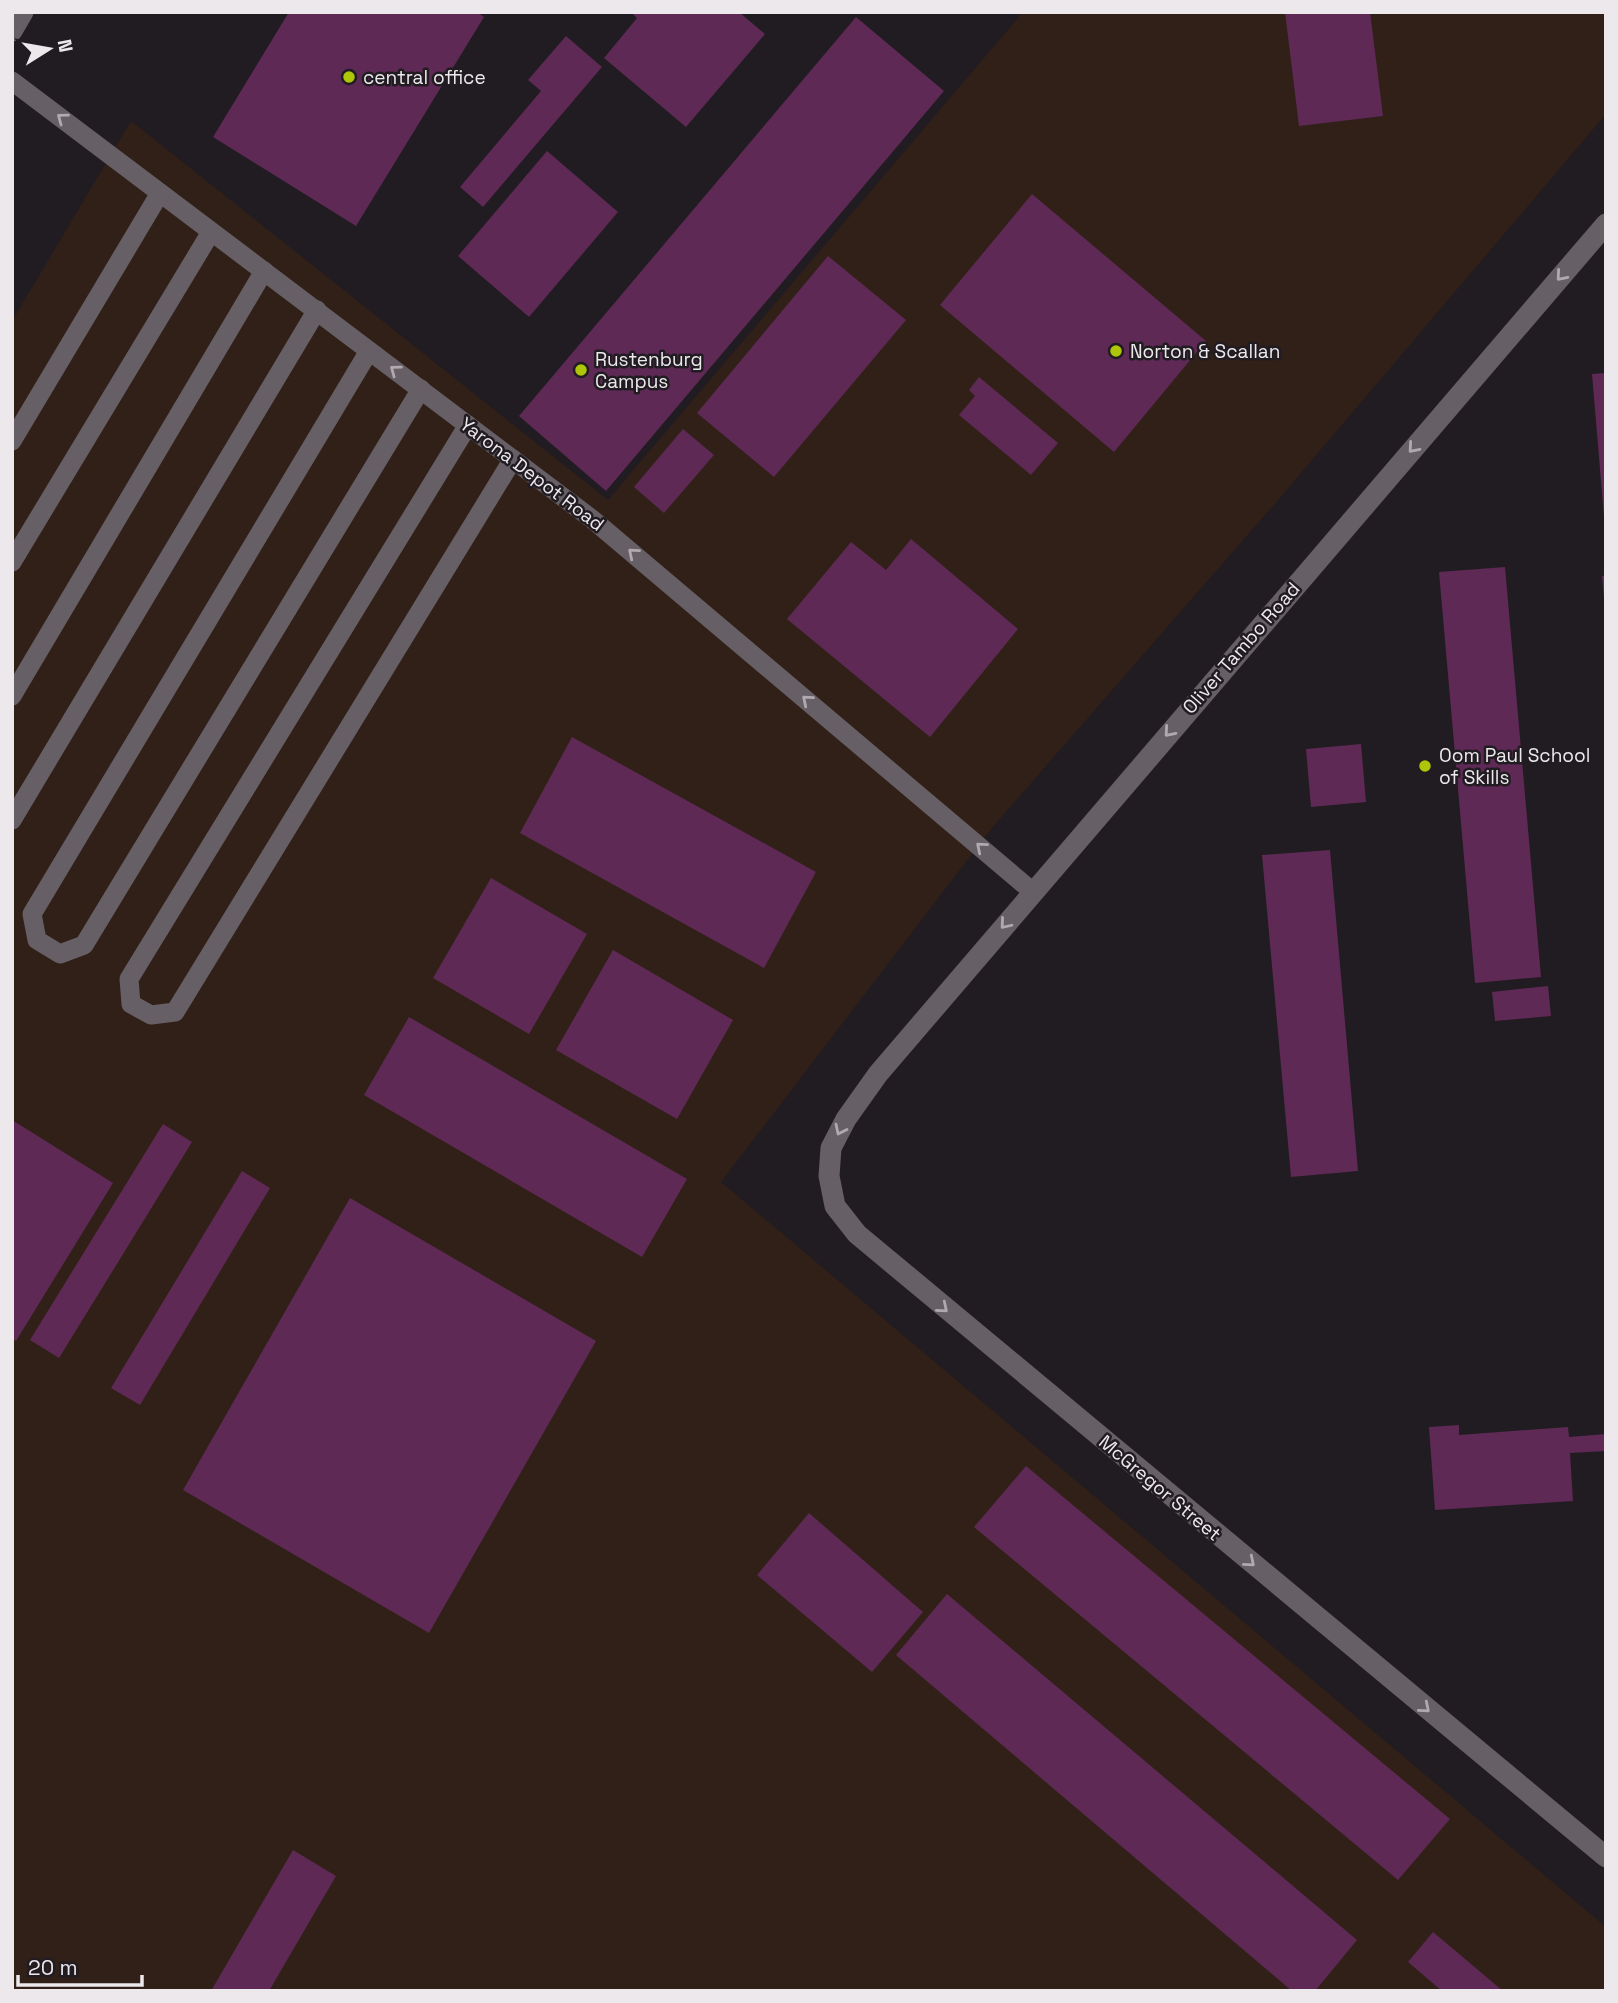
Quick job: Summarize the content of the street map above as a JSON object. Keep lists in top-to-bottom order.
{
  "streets": {
    "street": ["Oliver Tambo Road", "McGregor Street"],
    "lane": ["Yarona Depot Road"]
  },
  "crossings": [
    ["Yarona Depot Road", "Oliver Tambo Road"],
    ["Oliver Tambo Road", "McGregor Street"]
  ],
  "one_way": ["Yarona Depot Road", "Oliver Tambo Road", "McGregor Street"],
  "places": [
    "central office",
    "Norton & Scallan",
    "Rustenburg Campus",
    "Oom Paul School of Skills"
  ],
  "scale_bar": "20 m",
  "north": "right"
}
